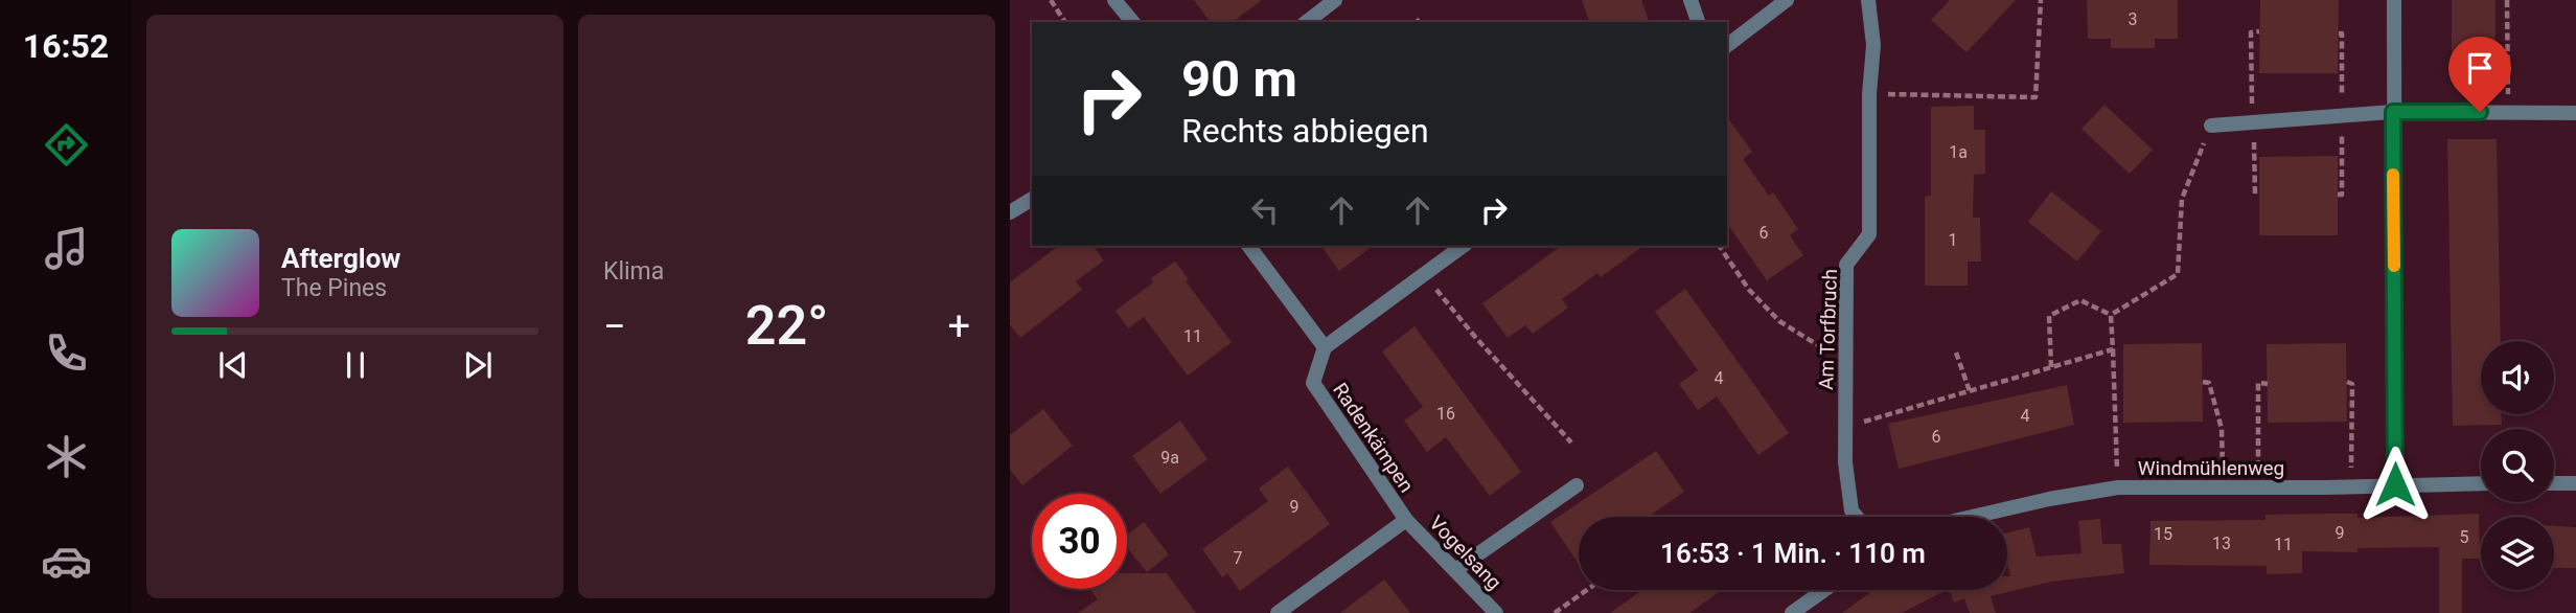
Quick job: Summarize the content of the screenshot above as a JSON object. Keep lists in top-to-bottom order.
{
  "streets": {
    "street": [
      "Am Torfbruch",
      "Radenkämpen",
      "Windmühlenweg",
      "Vogelsang"
    ]
  },
  "crossings": [
    ["Radenkämpen", "Vogelsang"]
  ],
  "house_numbers": [
    "3",
    "1a",
    "6",
    "1",
    "11",
    "4",
    "16",
    "4",
    "6",
    "9a",
    "9",
    "9",
    "15",
    "5",
    "13",
    "11",
    "7"
  ],
  "page": {
    "tabs": "16:52",
    "tile": "Klima",
    "turn": ["90 m", "Rechts abbiegen"],
    "song": ["Afterglow", "The Pines"],
    "heat": ["−", "22°", "+"],
    "limit": "30",
    "trip": "16:53 · 1 Min. · 110 m"
  }
}
